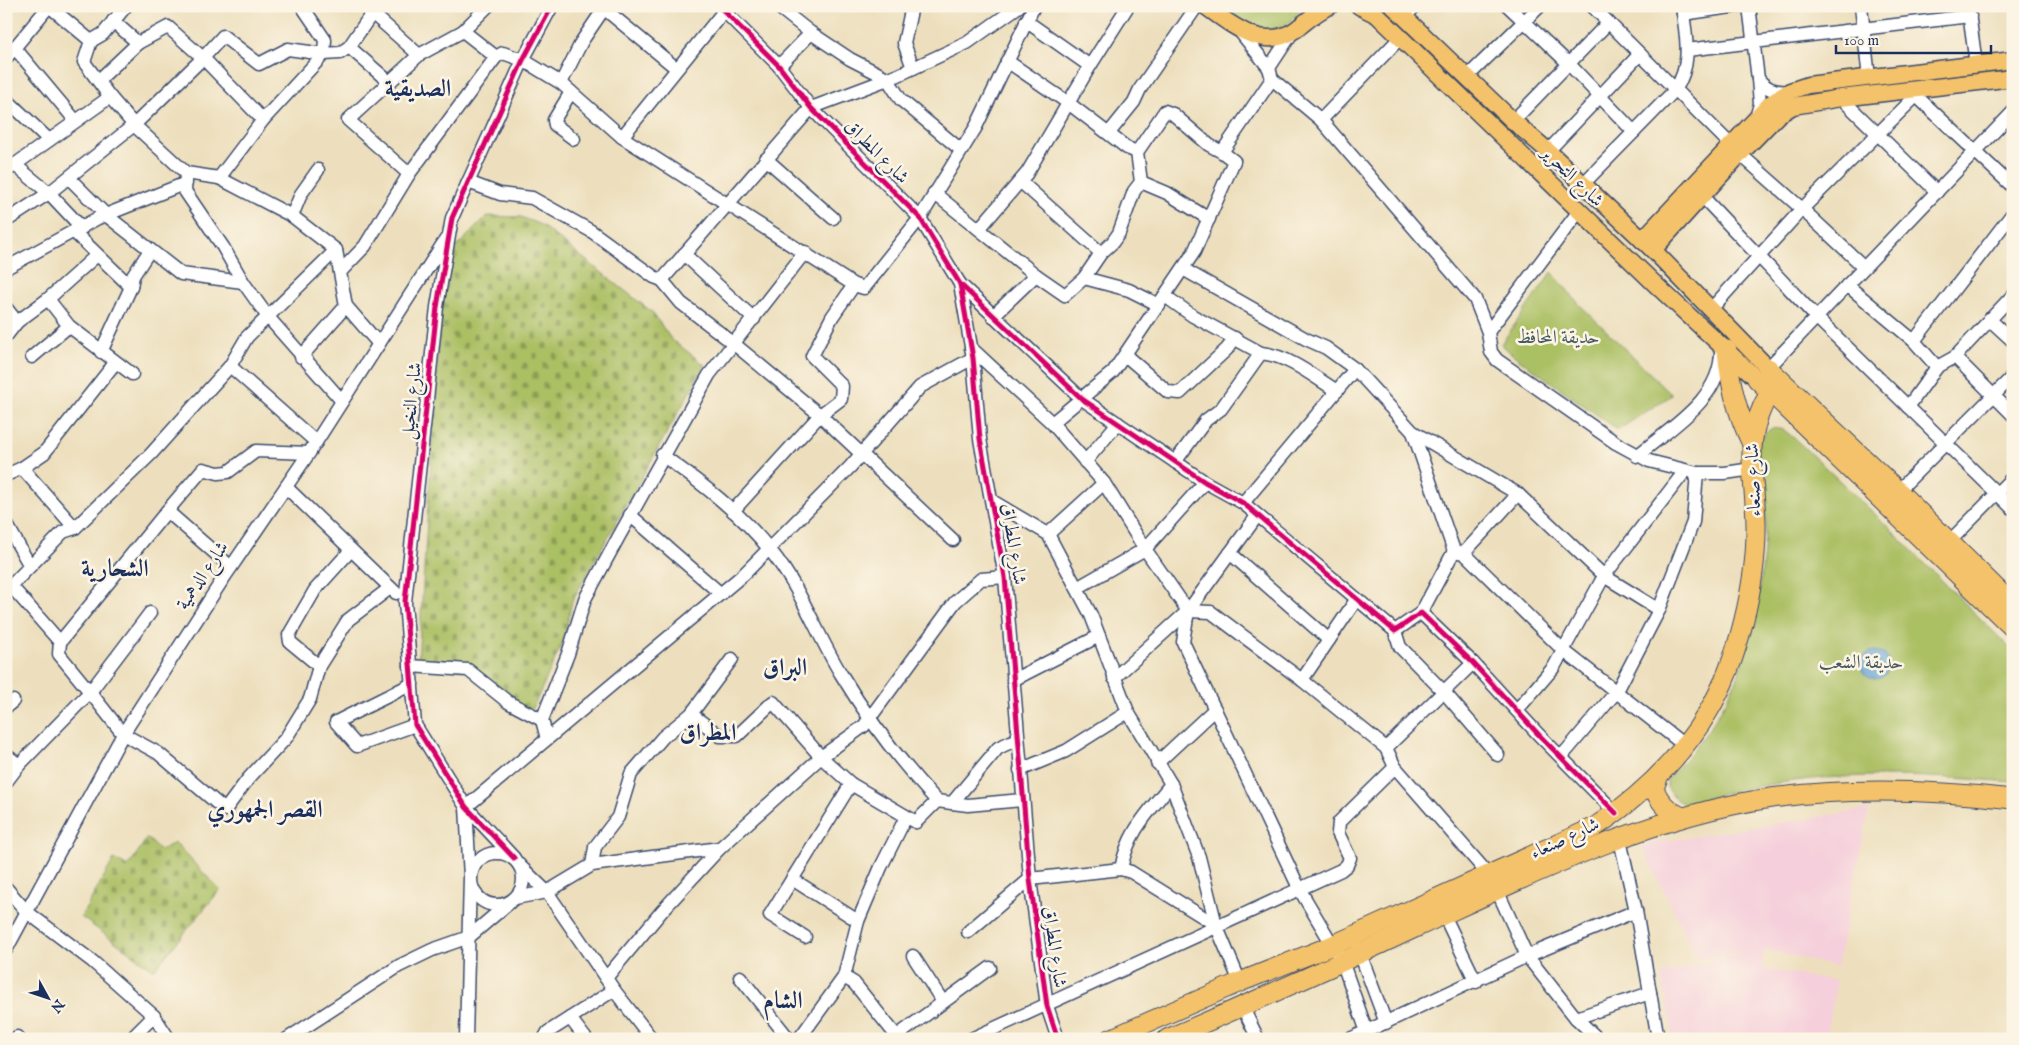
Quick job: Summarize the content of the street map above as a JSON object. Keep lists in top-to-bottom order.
{
  "streets": {
    "highway": ["شارع صنعاء"],
    "main road": ["شارع التحرير"],
    "street": ["شارع المطراق", "شارع النخيل", "شارع الدهمية"]
  },
  "crossings": [
    ["شارع التحرير", "شارع صنعاء"],
    ["شارع النخيل", "شارع الدهمية"]
  ],
  "districts": [
    "الصديقية",
    "الشحارية",
    "البراق",
    "المطراق",
    "القصر الجمهوري",
    "الشام"
  ],
  "parks": ["حديقة المحافظ", "حديقة الشعب"],
  "scale_bar": "100 m",
  "north": "bottom right"
}
